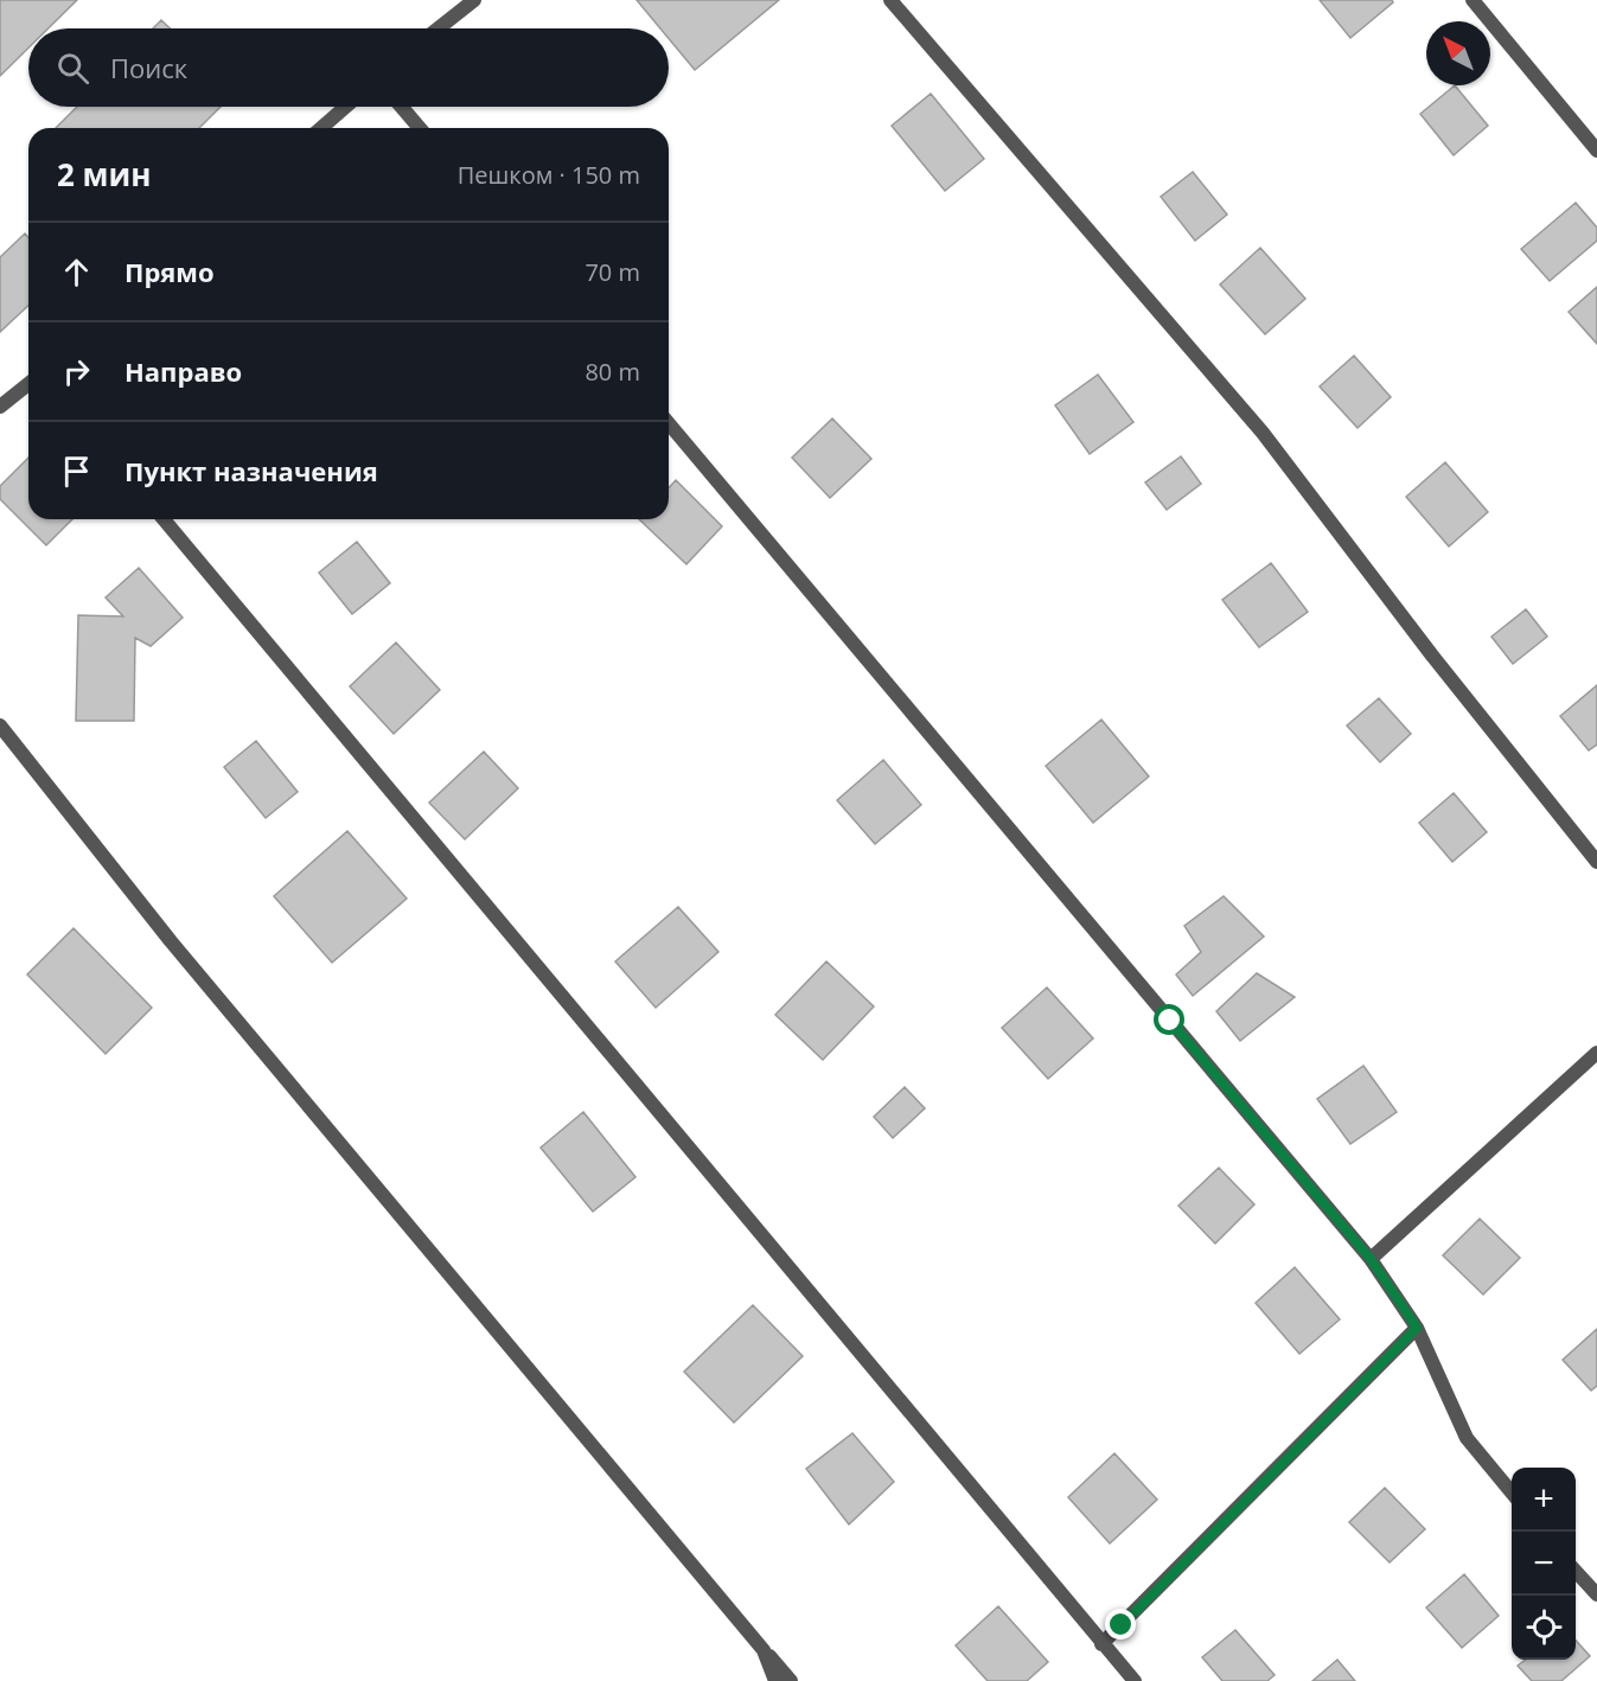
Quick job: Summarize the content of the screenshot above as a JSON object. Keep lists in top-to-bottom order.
{
  "north": "top left",
  "page": {
    "search": "Поиск",
    "heading": ["2 мин", "Пешком · 150 m"],
    "list": [
      ["Прямо", "70 m"],
      ["Направо", "80 m"],
      "Пункт назначения"
    ],
    "map_buttons": ["+", "−"]
  }
}
